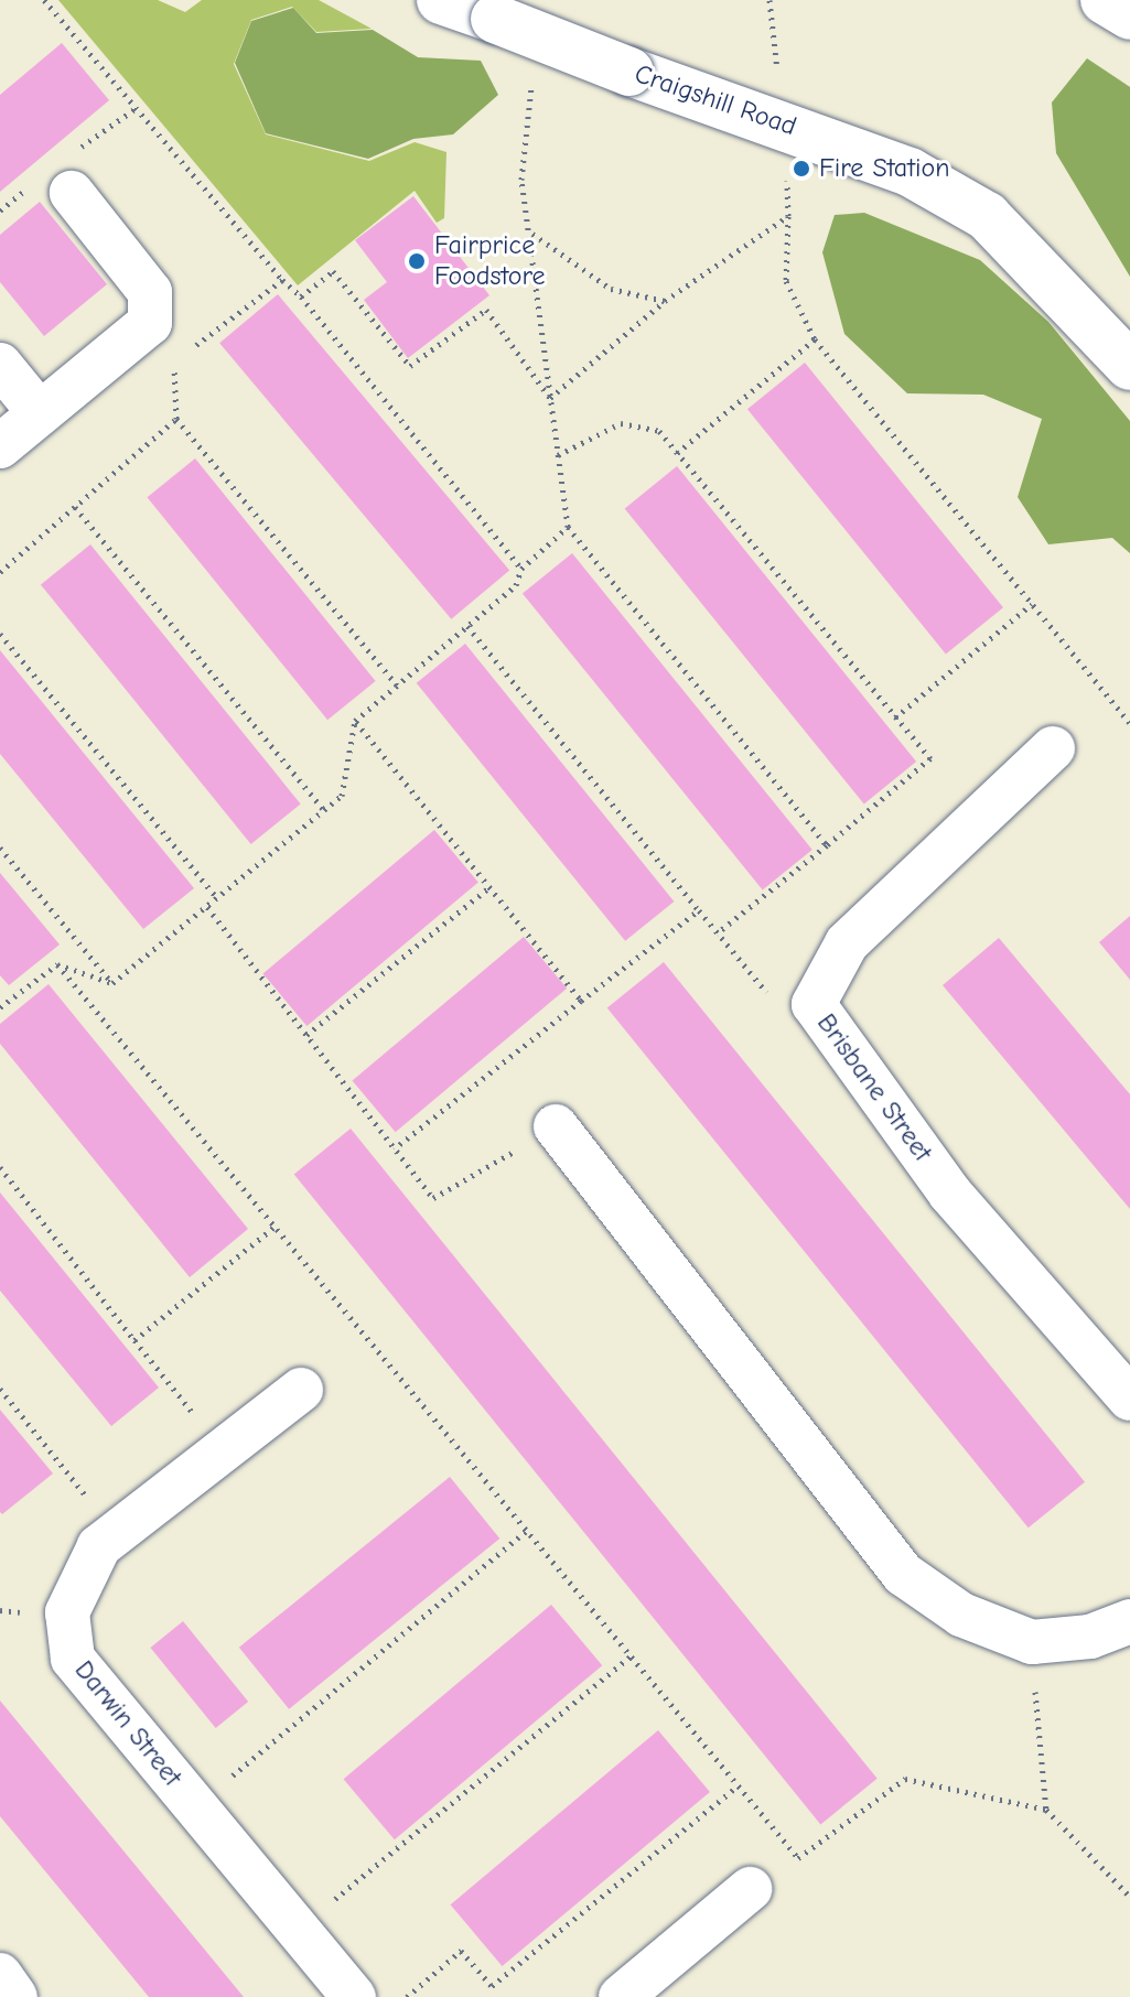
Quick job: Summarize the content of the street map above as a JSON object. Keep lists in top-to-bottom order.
{
  "streets": {
    "street": ["Craigshill Road", "Brisbane Street", "Darwin Street"]
  },
  "places": ["Fire Station", "Fairprice Foodstore"]
}
